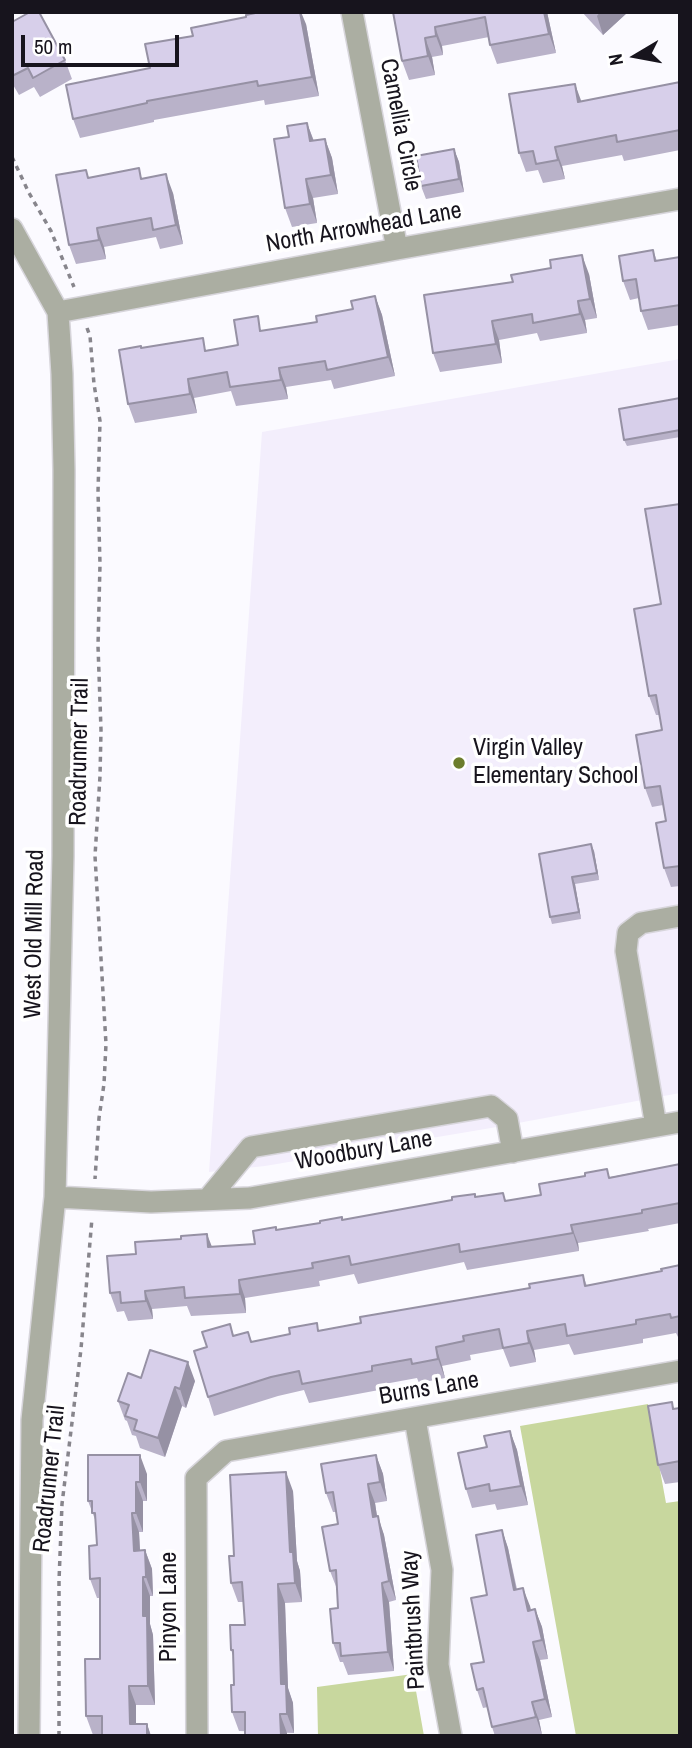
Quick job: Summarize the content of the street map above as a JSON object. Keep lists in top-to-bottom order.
{
  "streets": {
    "street": [
      "Camellia Circle",
      "North Arrowhead Lane",
      "West Old Mill Road",
      "Woodbury Lane",
      "Burns Lane",
      "Pinyon Lane",
      "Paintbrush Way"
    ],
    "path": ["Roadrunner Trail"]
  },
  "crossings": [
    ["Camellia Circle", "North Arrowhead Lane"],
    ["North Arrowhead Lane", "West Old Mill Road"],
    ["West Old Mill Road", "Woodbury Lane"],
    ["Burns Lane", "Pinyon Lane"],
    ["Burns Lane", "Paintbrush Way"]
  ],
  "places": ["Virgin Valley Elementary School"],
  "scale_bar": "50 m",
  "north": "left"
}
